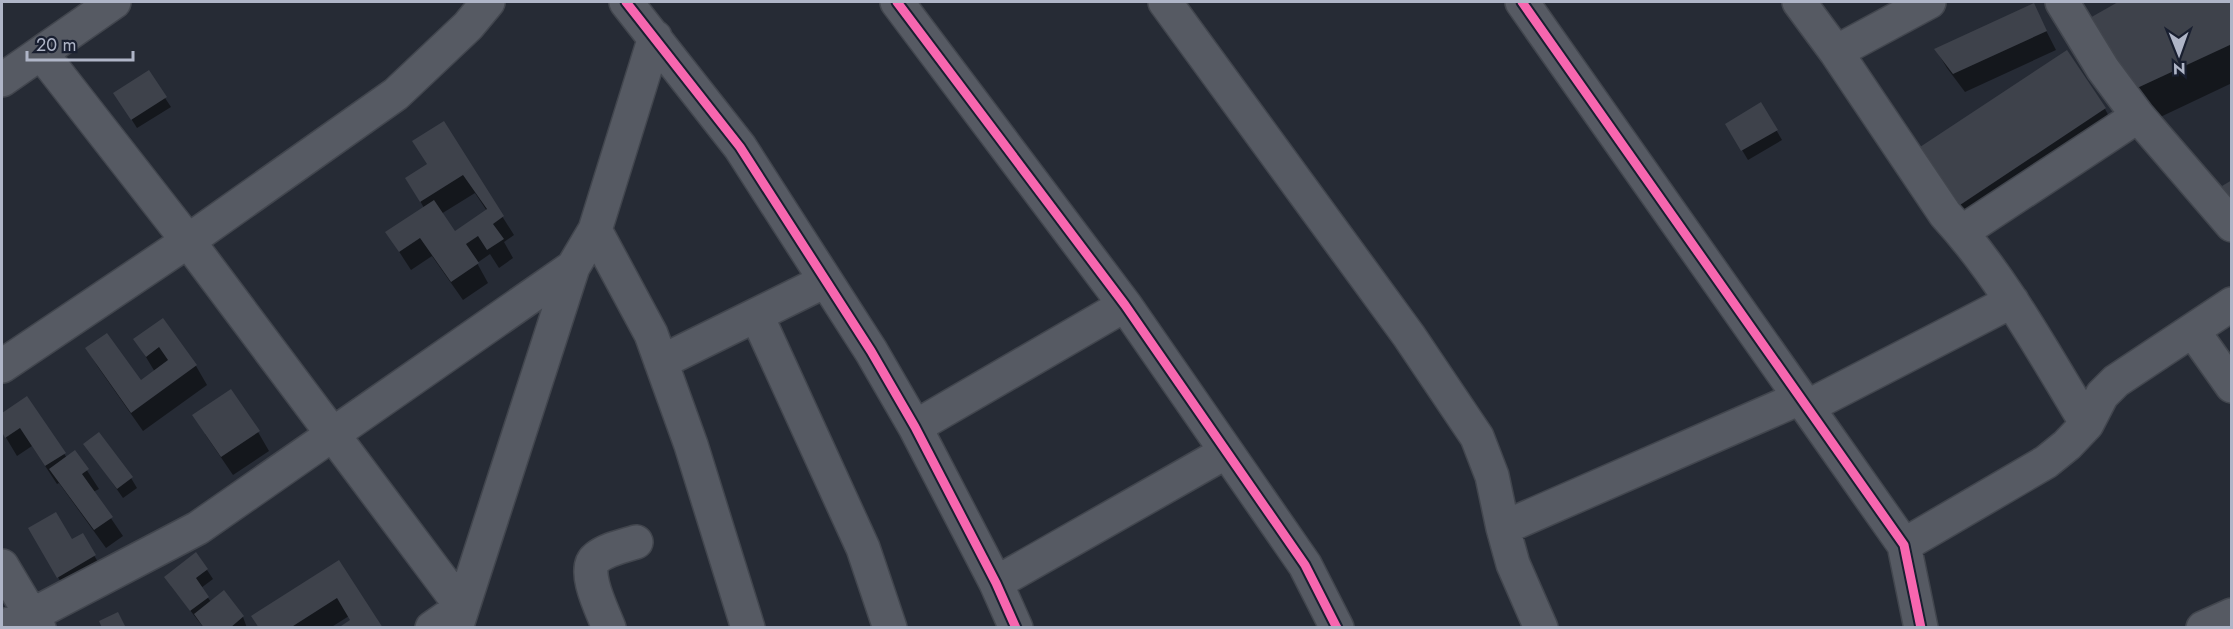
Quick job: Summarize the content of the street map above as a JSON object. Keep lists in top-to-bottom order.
{
  "scale_bar": "20 m",
  "north": "bottom"
}
